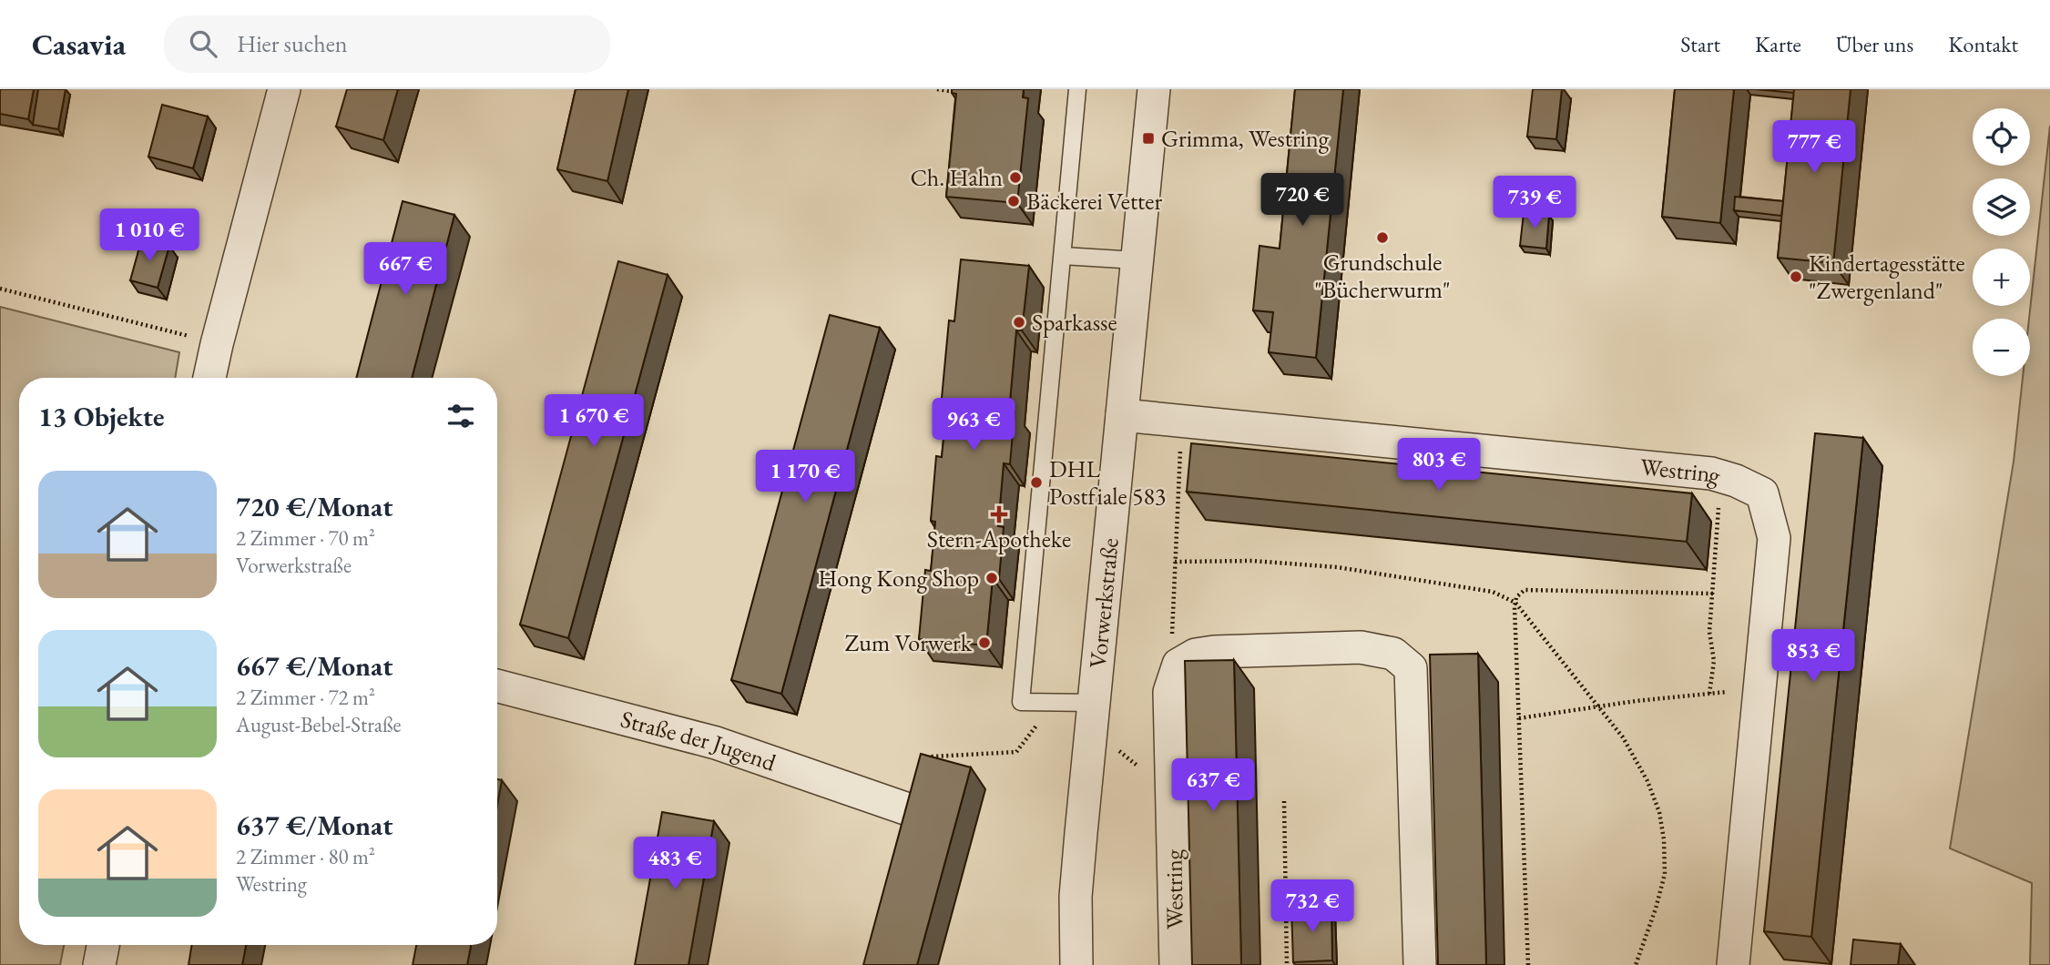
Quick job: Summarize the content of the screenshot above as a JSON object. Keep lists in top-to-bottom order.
{
  "streets": {
    "street": ["Westring", "Vorwerkstraße", "Straße der Jugend"]
  },
  "crossings": [
    ["Westring", "Vorwerkstraße"]
  ],
  "places": {
    "transit": ["Grimma, Westring"],
    "other": [
      "Ch. Hahn",
      "Bäckerei Vetter",
      "Grundschule \"Bücherwurm\"",
      "Kindertagesstätte \"Zwergenland\"",
      "Sparkasse",
      "DHL Postfiale 583",
      "Hong Kong Shop",
      "Zum Vorwerk"
    ],
    "health": ["Stern-Apotheke"]
  },
  "page": {
    "header": "Casavia",
    "search": "Hier suchen",
    "nav": [
      "Start",
      "Karte",
      "Über uns",
      "Kontakt"
    ],
    "map_buttons": ["+", "−"],
    "price": [
      "777 €",
      "720 €",
      "739 €",
      "1 010 €",
      "667 €",
      "1 670 €",
      "963 €",
      "803 €",
      "1 170 €",
      "853 €",
      "637 €",
      "483 €",
      "732 €"
    ],
    "heading": "13 Objekte",
    "list": [
      {
        "name": "720 €/Monat",
        "note": "2 Zimmer · 70 m² · Vorwerkstraße"
      },
      {
        "name": "667 €/Monat",
        "note": "2 Zimmer · 72 m² · August-Bebel-Straße"
      },
      {
        "name": "637 €/Monat",
        "note": "2 Zimmer · 80 m² · Westring"
      }
    ]
  }
}
